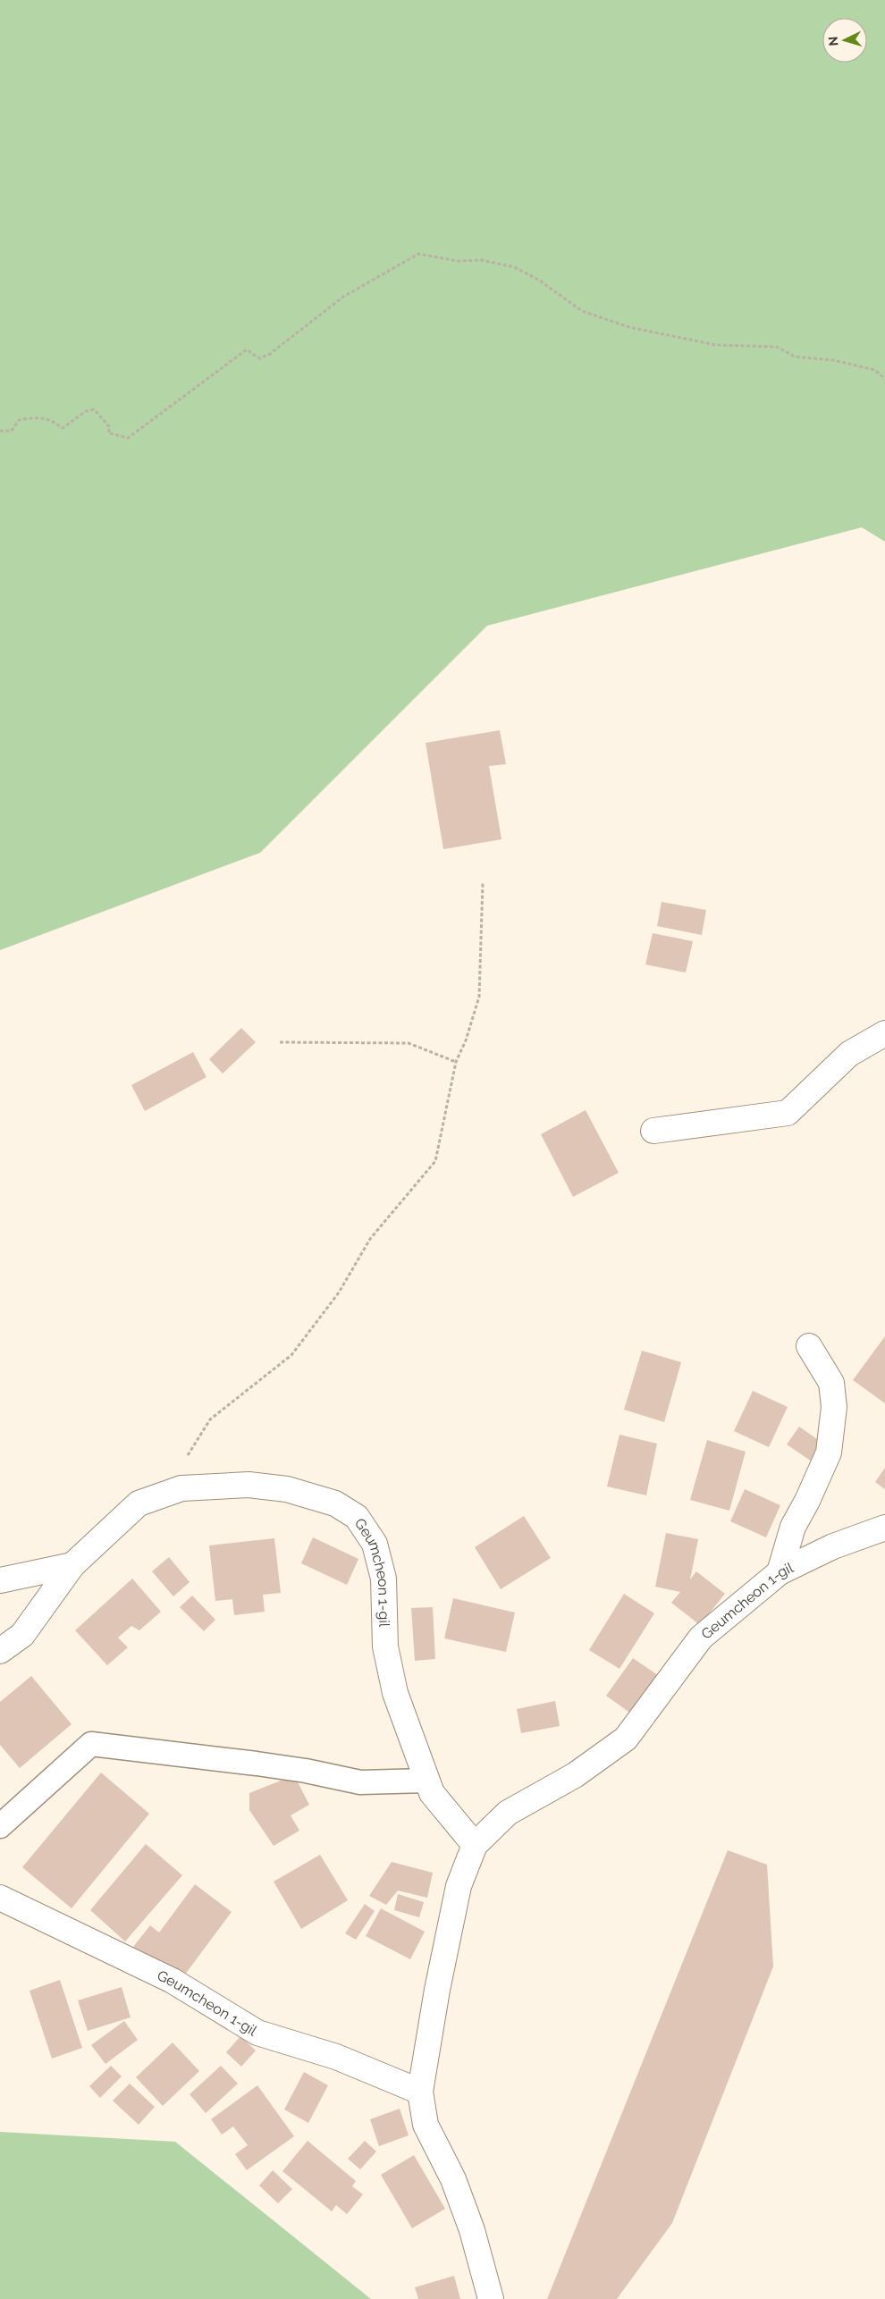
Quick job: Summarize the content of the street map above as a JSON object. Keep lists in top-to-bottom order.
{
  "streets": {
    "street": ["Geumcheon 1-gil"]
  },
  "north": "left"
}
